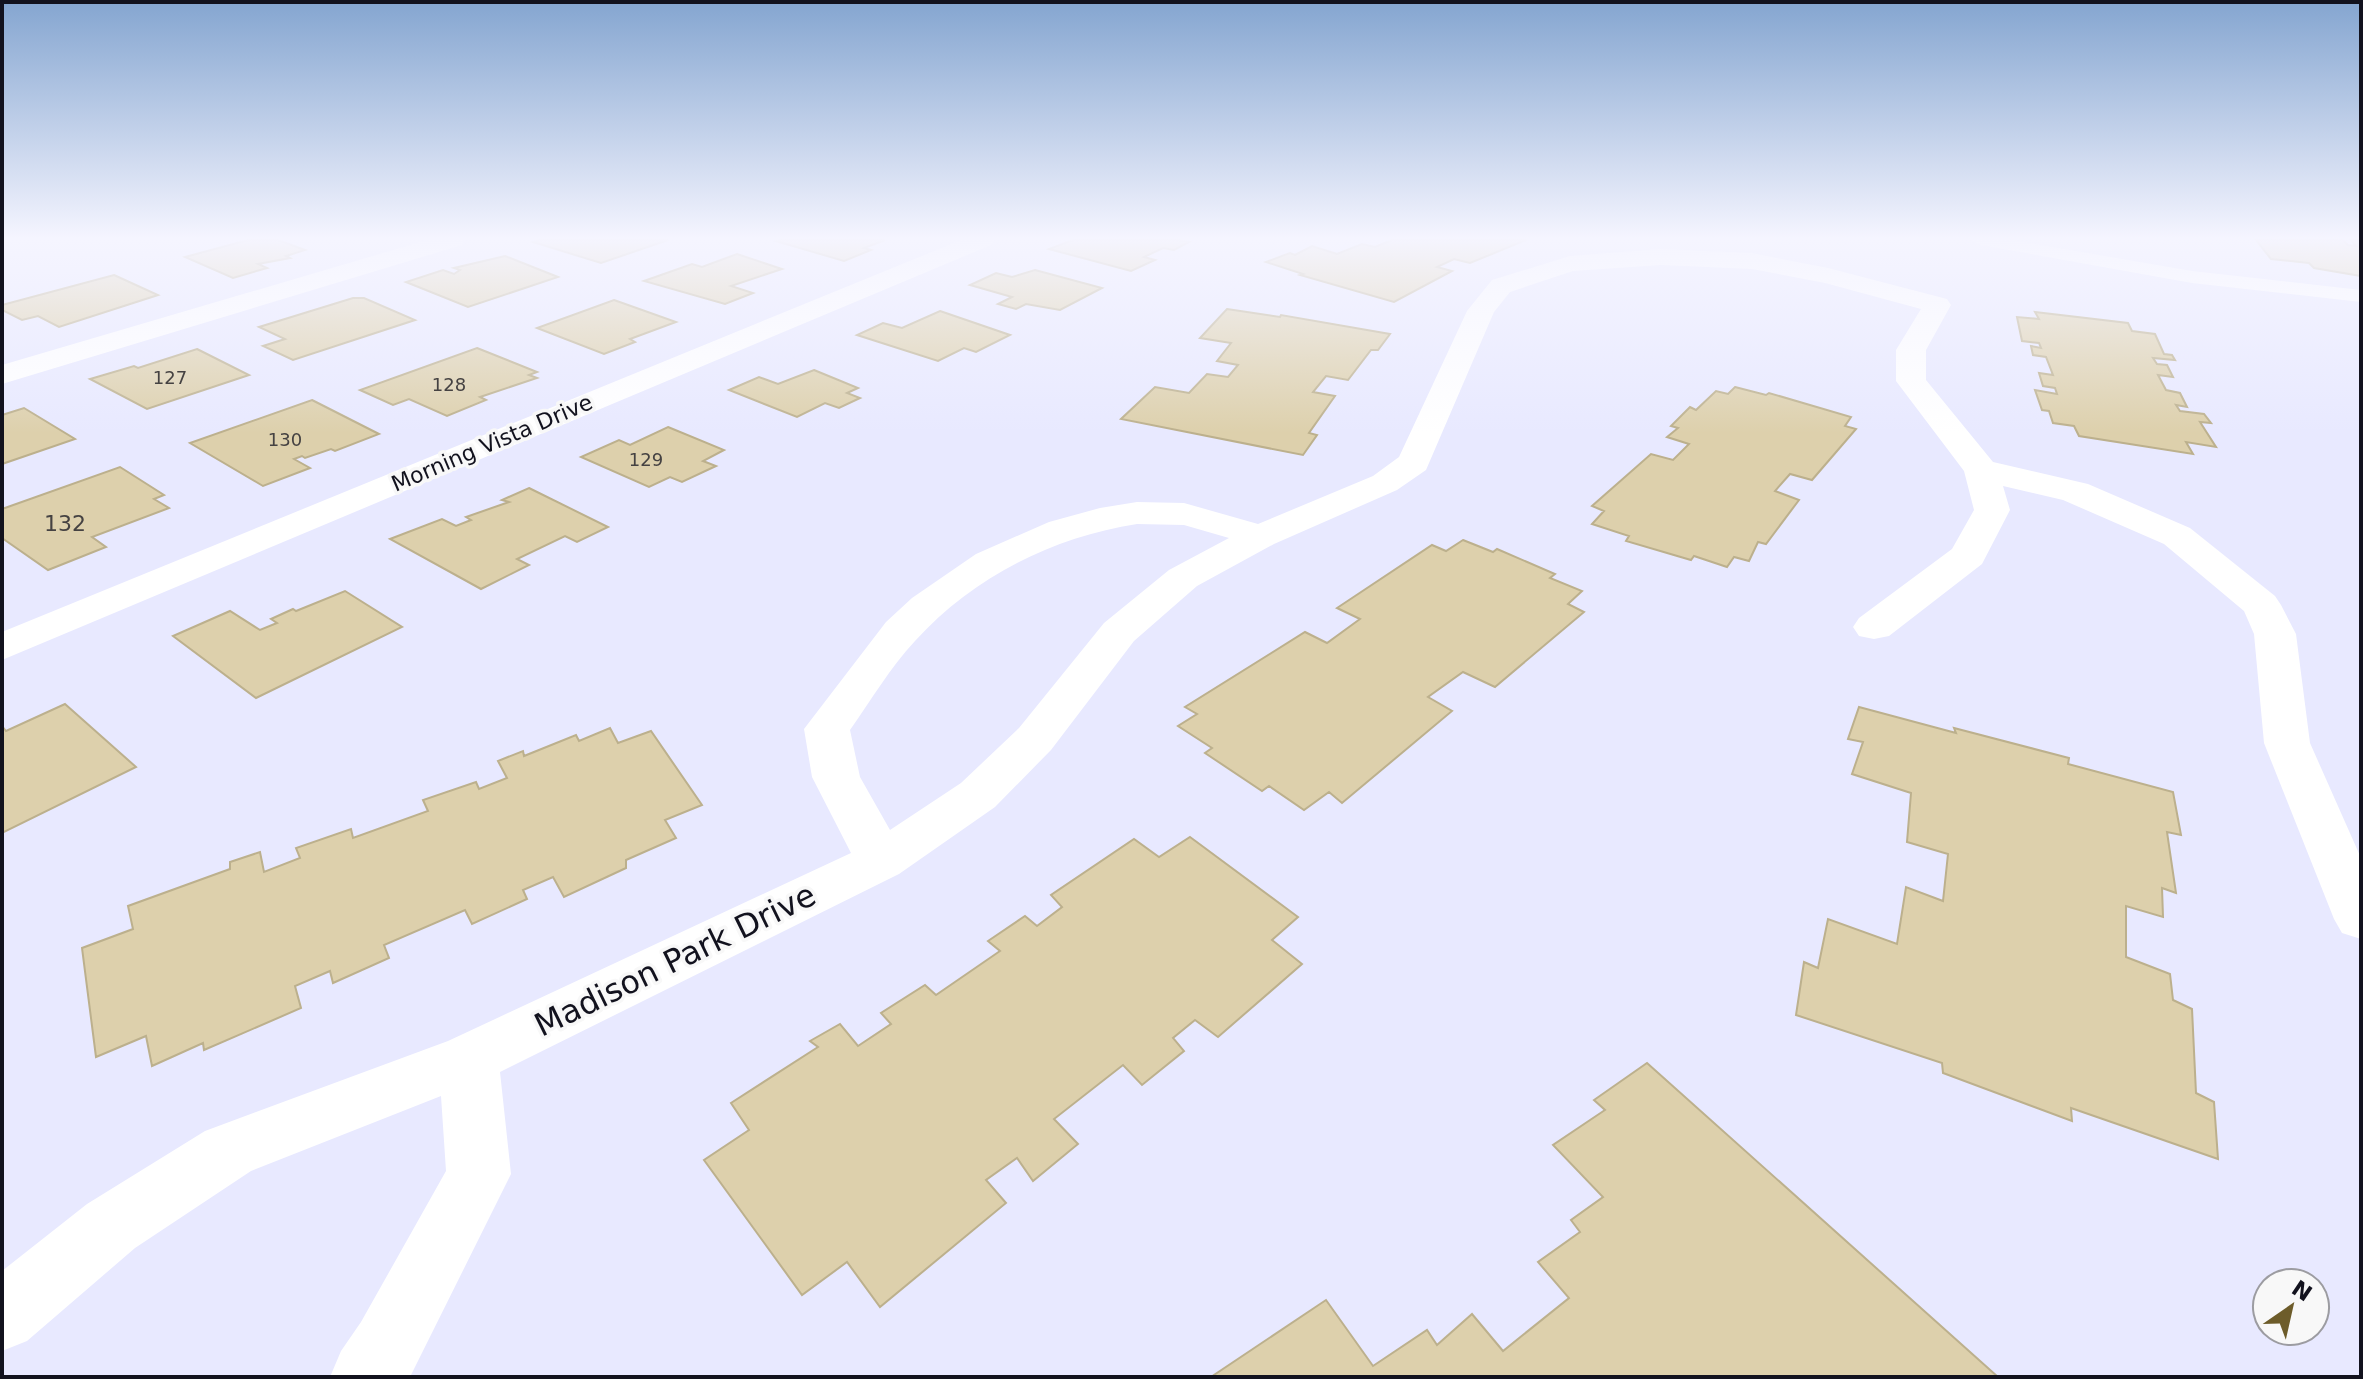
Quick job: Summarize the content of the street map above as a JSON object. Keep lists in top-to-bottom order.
{
  "streets": {
    "street": ["Morning Vista Drive", "Madison Park Drive"]
  },
  "house_numbers": [
    "127",
    "128",
    "130",
    "129",
    "132"
  ],
  "north": "top right"
}
